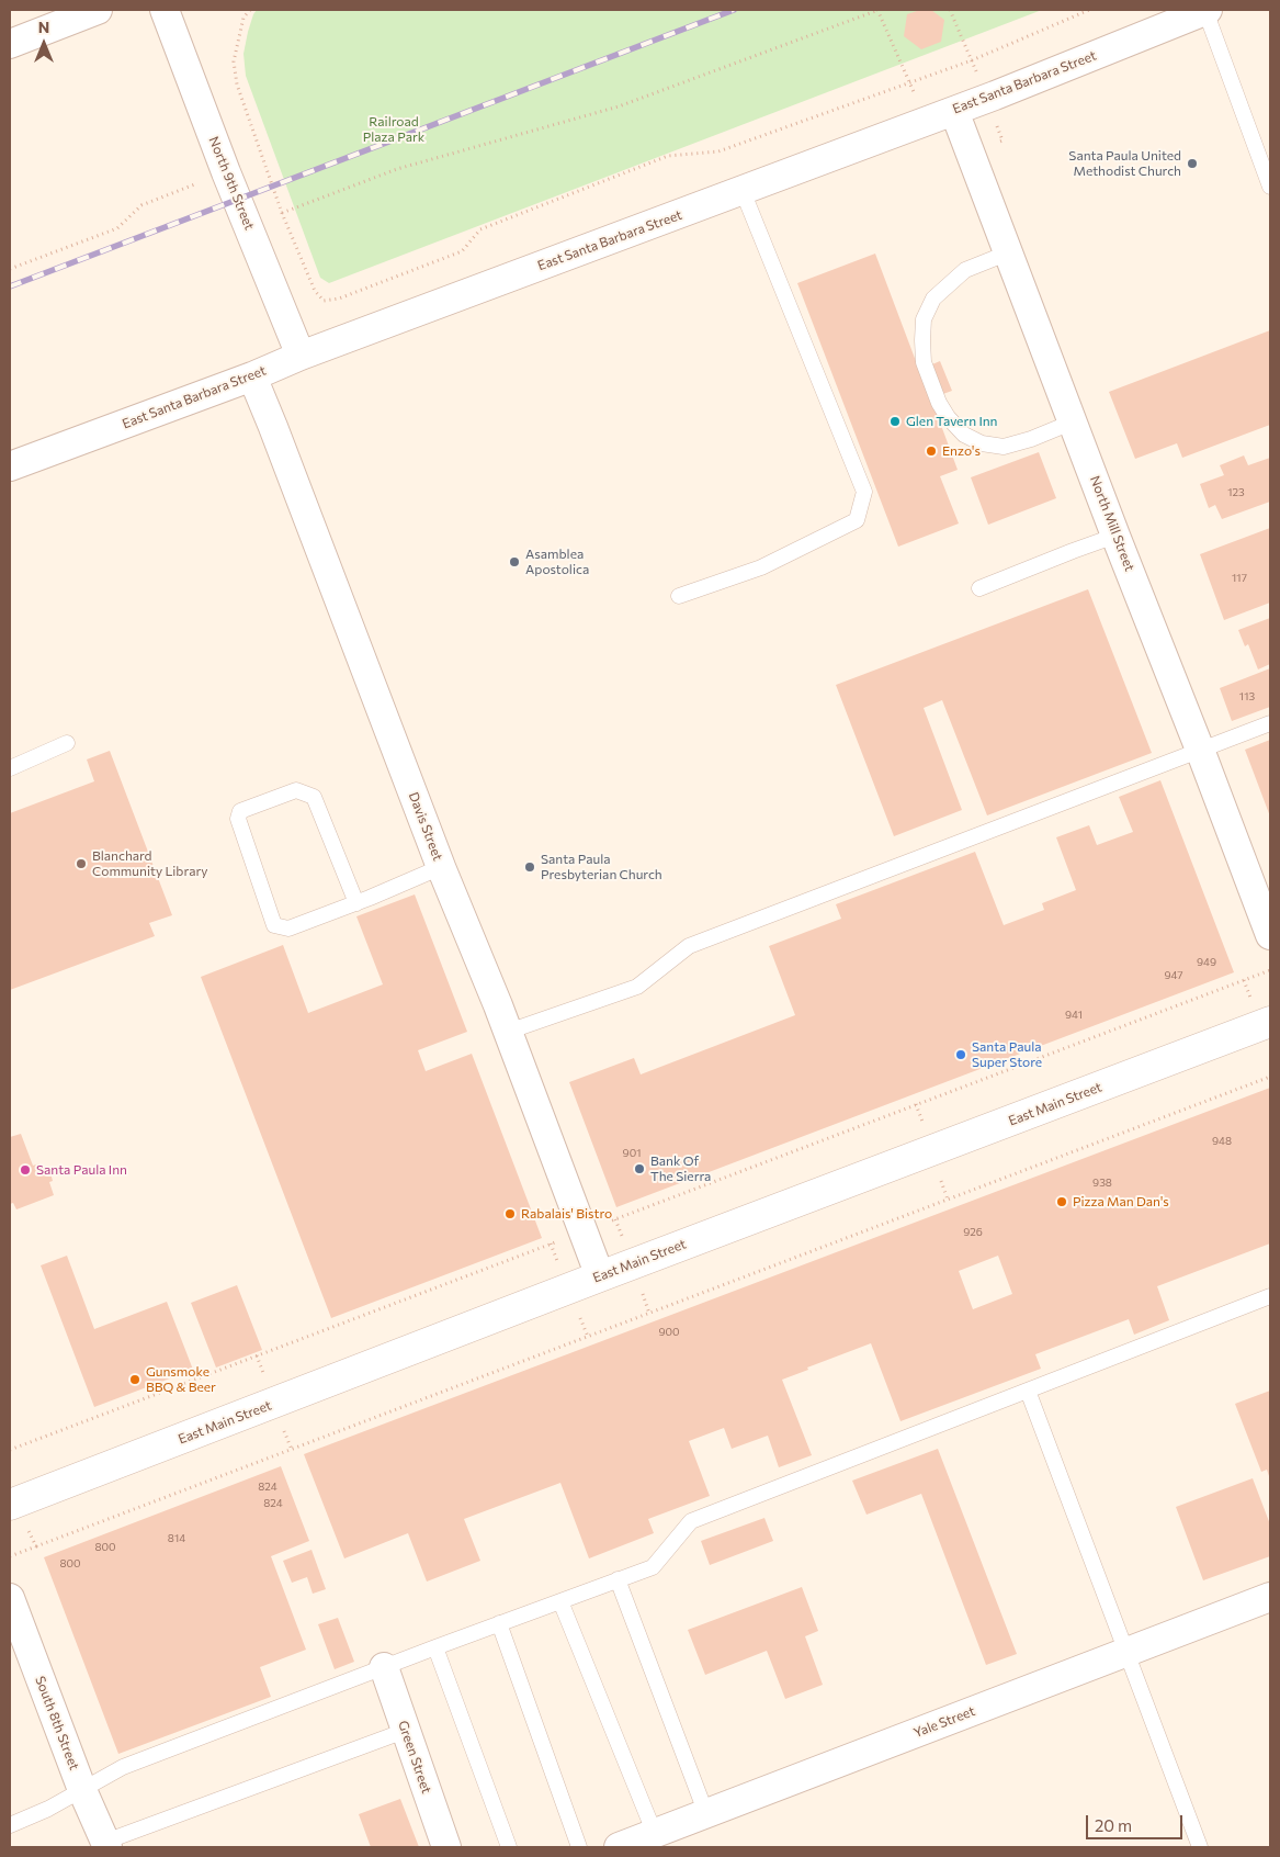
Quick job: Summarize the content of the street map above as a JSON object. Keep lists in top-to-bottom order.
{
  "streets": {
    "street": [
      "East Santa Barbara Street",
      "North 9th Street",
      "North Mill Street",
      "Davis Street",
      "East Main Street",
      "Yale Street",
      "South 8th Street",
      "Green Street"
    ]
  },
  "crossings": [
    ["East Santa Barbara Street", "North 9th Street"],
    ["East Santa Barbara Street", "North Mill Street"],
    ["East Santa Barbara Street", "Davis Street"],
    ["Davis Street", "East Main Street"]
  ],
  "parks": ["Railroad Plaza Park"],
  "places": [
    "Santa Paula United Methodist Church",
    "Glen Tavern Inn",
    "Enzo's",
    "Asamblea Apostolica",
    "Blanchard Community Library",
    "Santa Paula Presbyterian Church",
    "Santa Paula Super Store",
    "Bank Of The Sierra",
    "Santa Paula Inn",
    "Pizza Man Dan's",
    "Rabalais' Bistro",
    "Gunsmoke BBQ & Beer"
  ],
  "house_numbers": [
    "123",
    "117",
    "113",
    "949",
    "947",
    "941",
    "948",
    "901",
    "938",
    "926",
    "900",
    "824",
    "824",
    "814",
    "800",
    "800"
  ],
  "scale_bar": "20 m",
  "north": "top"
}
